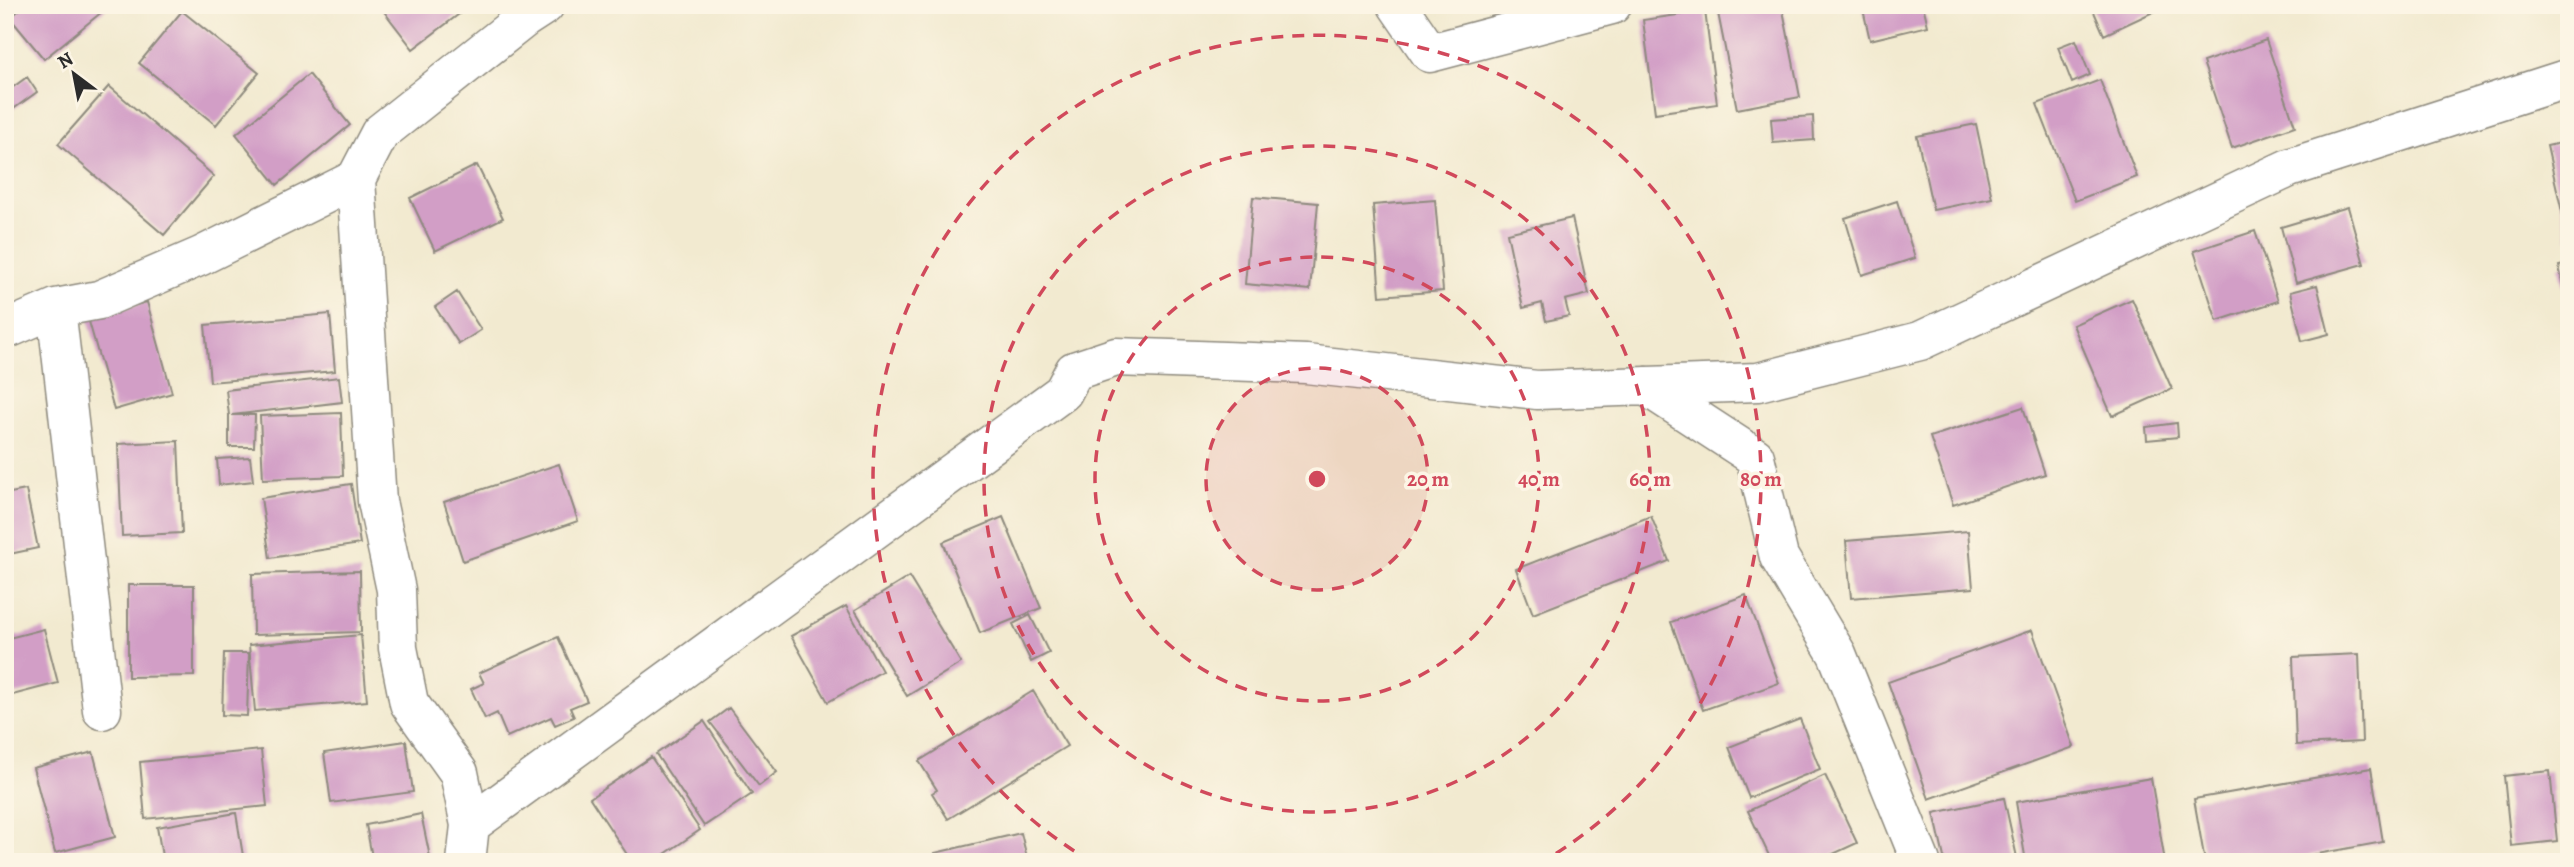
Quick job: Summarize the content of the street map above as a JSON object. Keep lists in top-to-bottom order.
{
  "north": "top left",
  "rings": [
    "20 m",
    "40 m",
    "60 m",
    "80 m"
  ]
}
